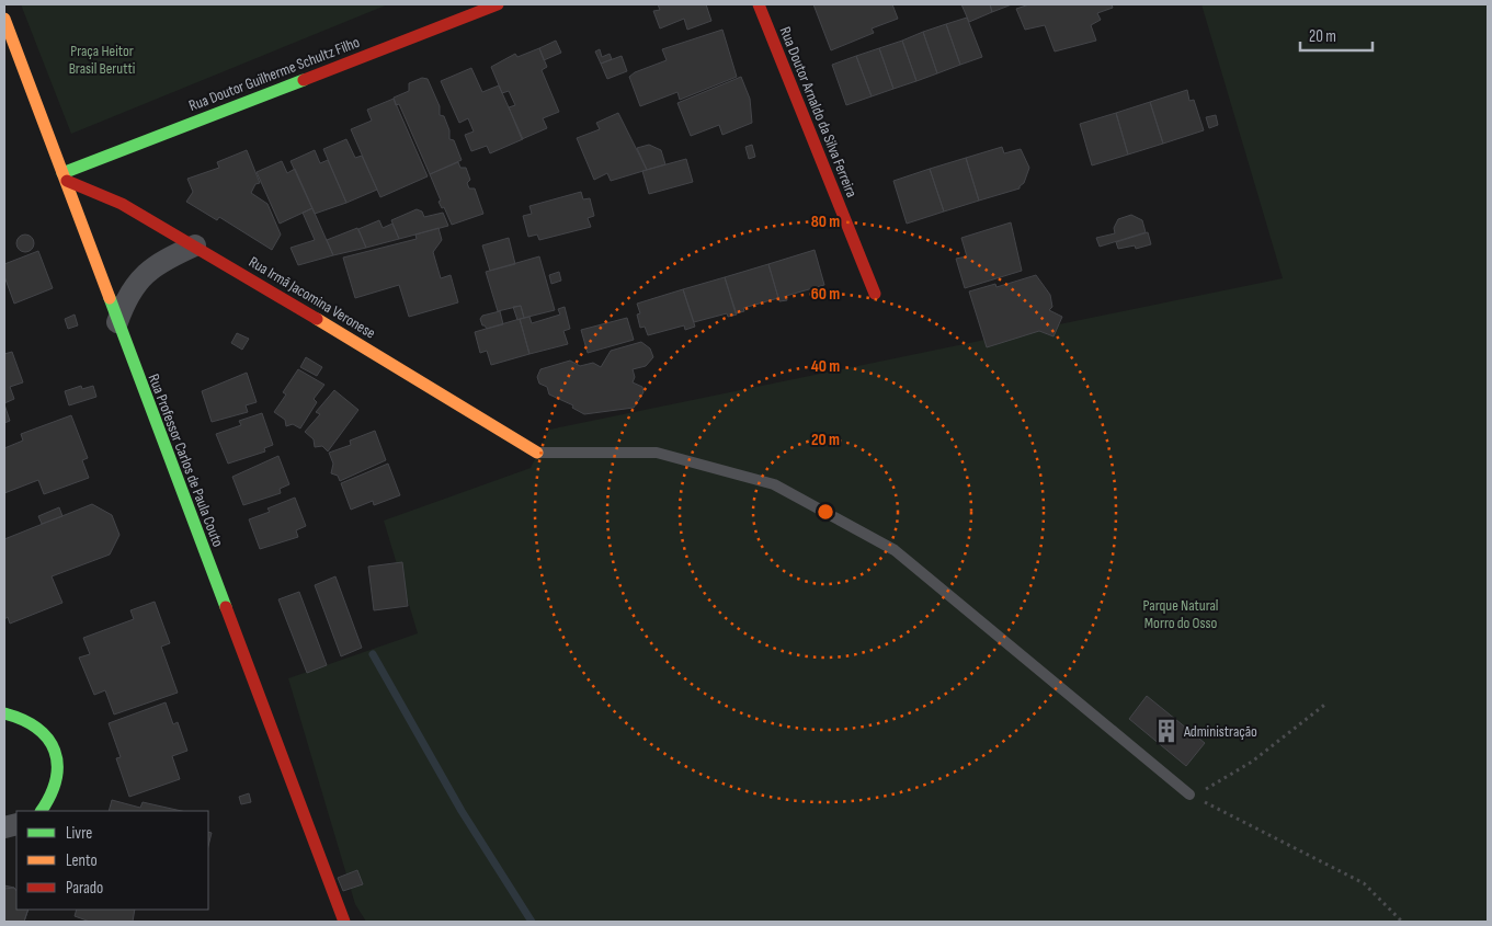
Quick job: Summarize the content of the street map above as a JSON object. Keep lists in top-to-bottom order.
{
  "streets": {
    "street": [
      "Rua Doutor Guilherme Schultz Filho",
      "Rua Doutor Arnaldo da Silva Ferreira",
      "Rua Irmã Jacomina Veronese",
      "Rua Professor Carlos de Paula Couto"
    ]
  },
  "crossings": [
    ["Rua Doutor Guilherme Schultz Filho", "Rua Irmã Jacomina Veronese"],
    ["Rua Doutor Guilherme Schultz Filho", "Rua Professor Carlos de Paula Couto"],
    ["Rua Irmã Jacomina Veronese", "Rua Professor Carlos de Paula Couto"]
  ],
  "parks": ["Praça Heitor Brasil Berutti", "Parque Natural Morro do Osso"],
  "places": {
    "building": ["Administração"]
  },
  "legend": ["Livre", "Lento", "Parado"],
  "scale_bar": "20 m",
  "rings": [
    "80 m",
    "60 m",
    "40 m",
    "20 m"
  ]
}
